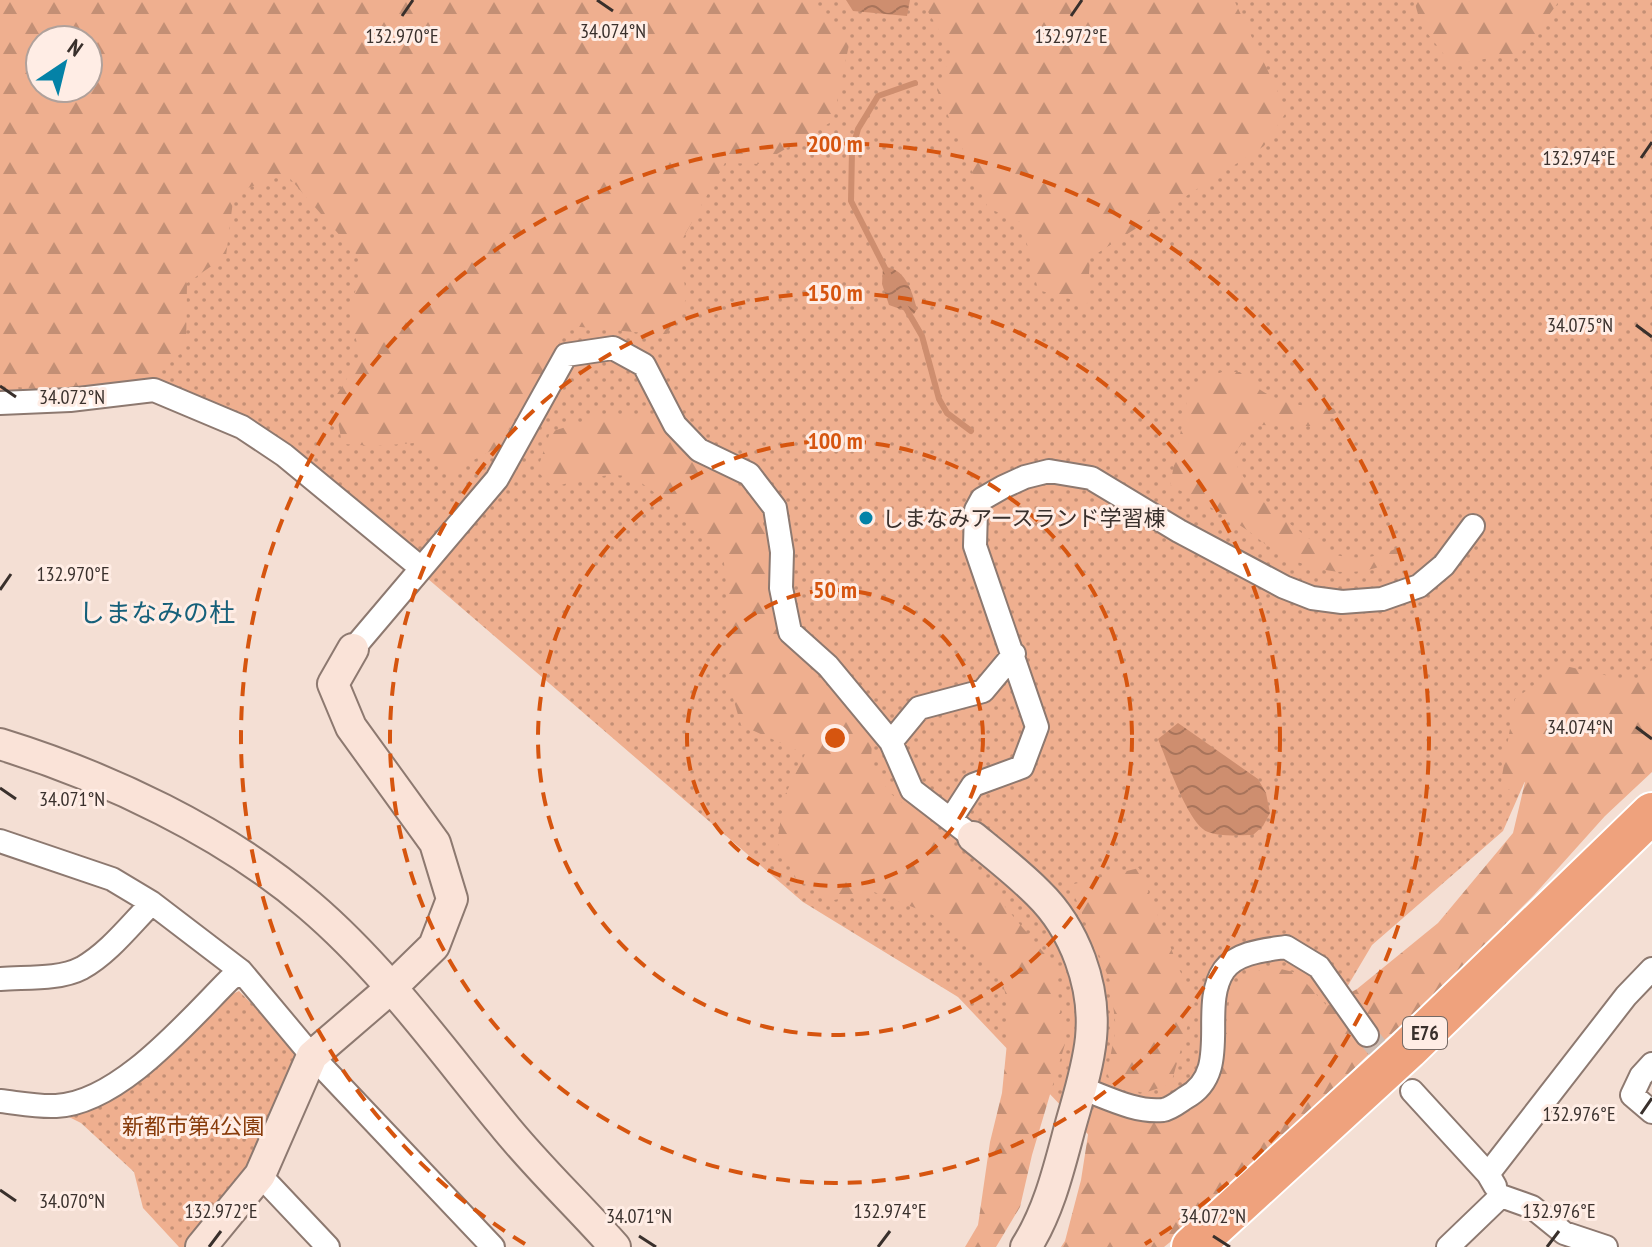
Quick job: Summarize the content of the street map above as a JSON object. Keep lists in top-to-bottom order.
{
  "streets": {
    "highway": ["E76"]
  },
  "districts": ["しまなみの杜"],
  "parks": ["新都市第4公園"],
  "places": ["しまなみアースランド学習棟"],
  "north": "top right",
  "coordinates": [
    "34.074°N",
    "132.970°E",
    "132.972°E",
    "132.974°E",
    "34.075°N",
    "34.072°N",
    "34.071°N",
    "132.976°E",
    "34.070°N"
  ],
  "rings": [
    "200 m",
    "150 m",
    "100 m",
    "50 m"
  ]
}
